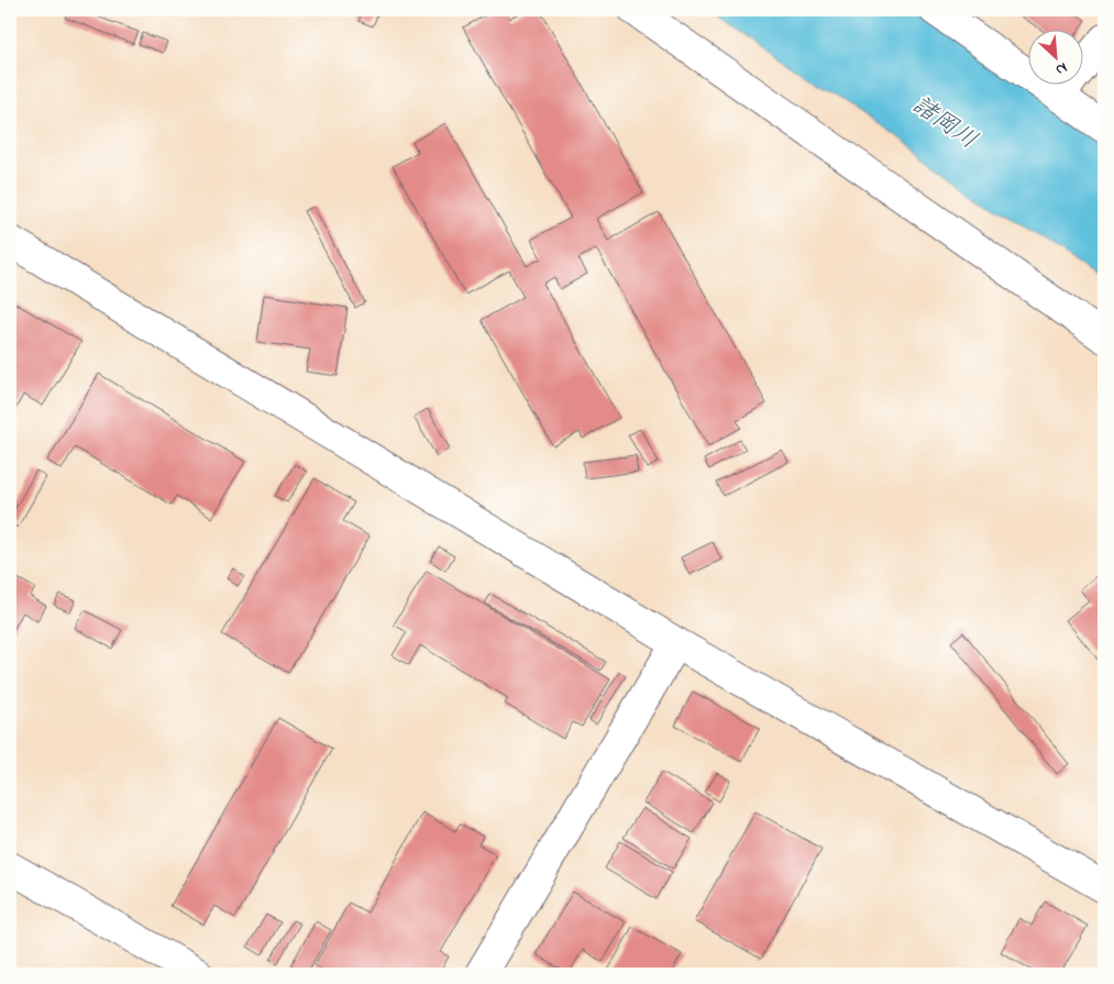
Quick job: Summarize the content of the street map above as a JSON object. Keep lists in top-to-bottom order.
{
  "water": ["諸岡川"],
  "north": "bottom right"
}
